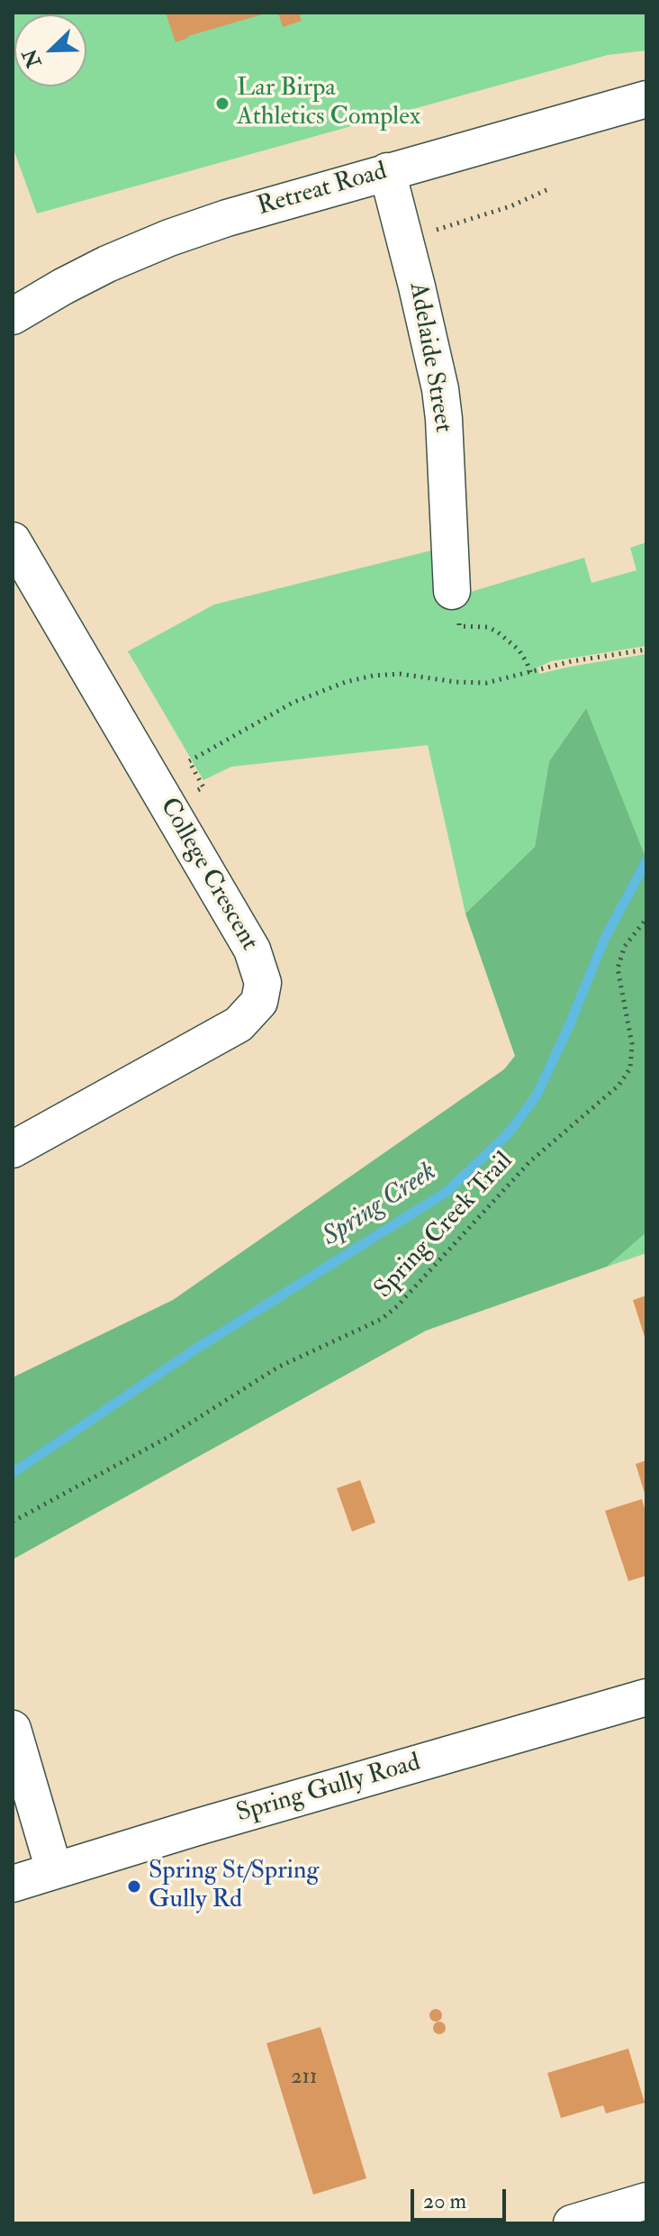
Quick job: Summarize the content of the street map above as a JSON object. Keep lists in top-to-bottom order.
{
  "streets": {
    "street": [
      "Retreat Road",
      "Adelaide Street",
      "College Crescent",
      "Spring Gully Road"
    ],
    "path": ["Spring Creek Trail"]
  },
  "crossings": [
    ["Retreat Road", "Adelaide Street"]
  ],
  "water": ["Spring Creek"],
  "places": ["Lar Birpa Athletics Complex", "Spring St/Spring Gully Rd"],
  "house_numbers": ["211"],
  "scale_bar": "20 m",
  "north": "bottom left"
}
